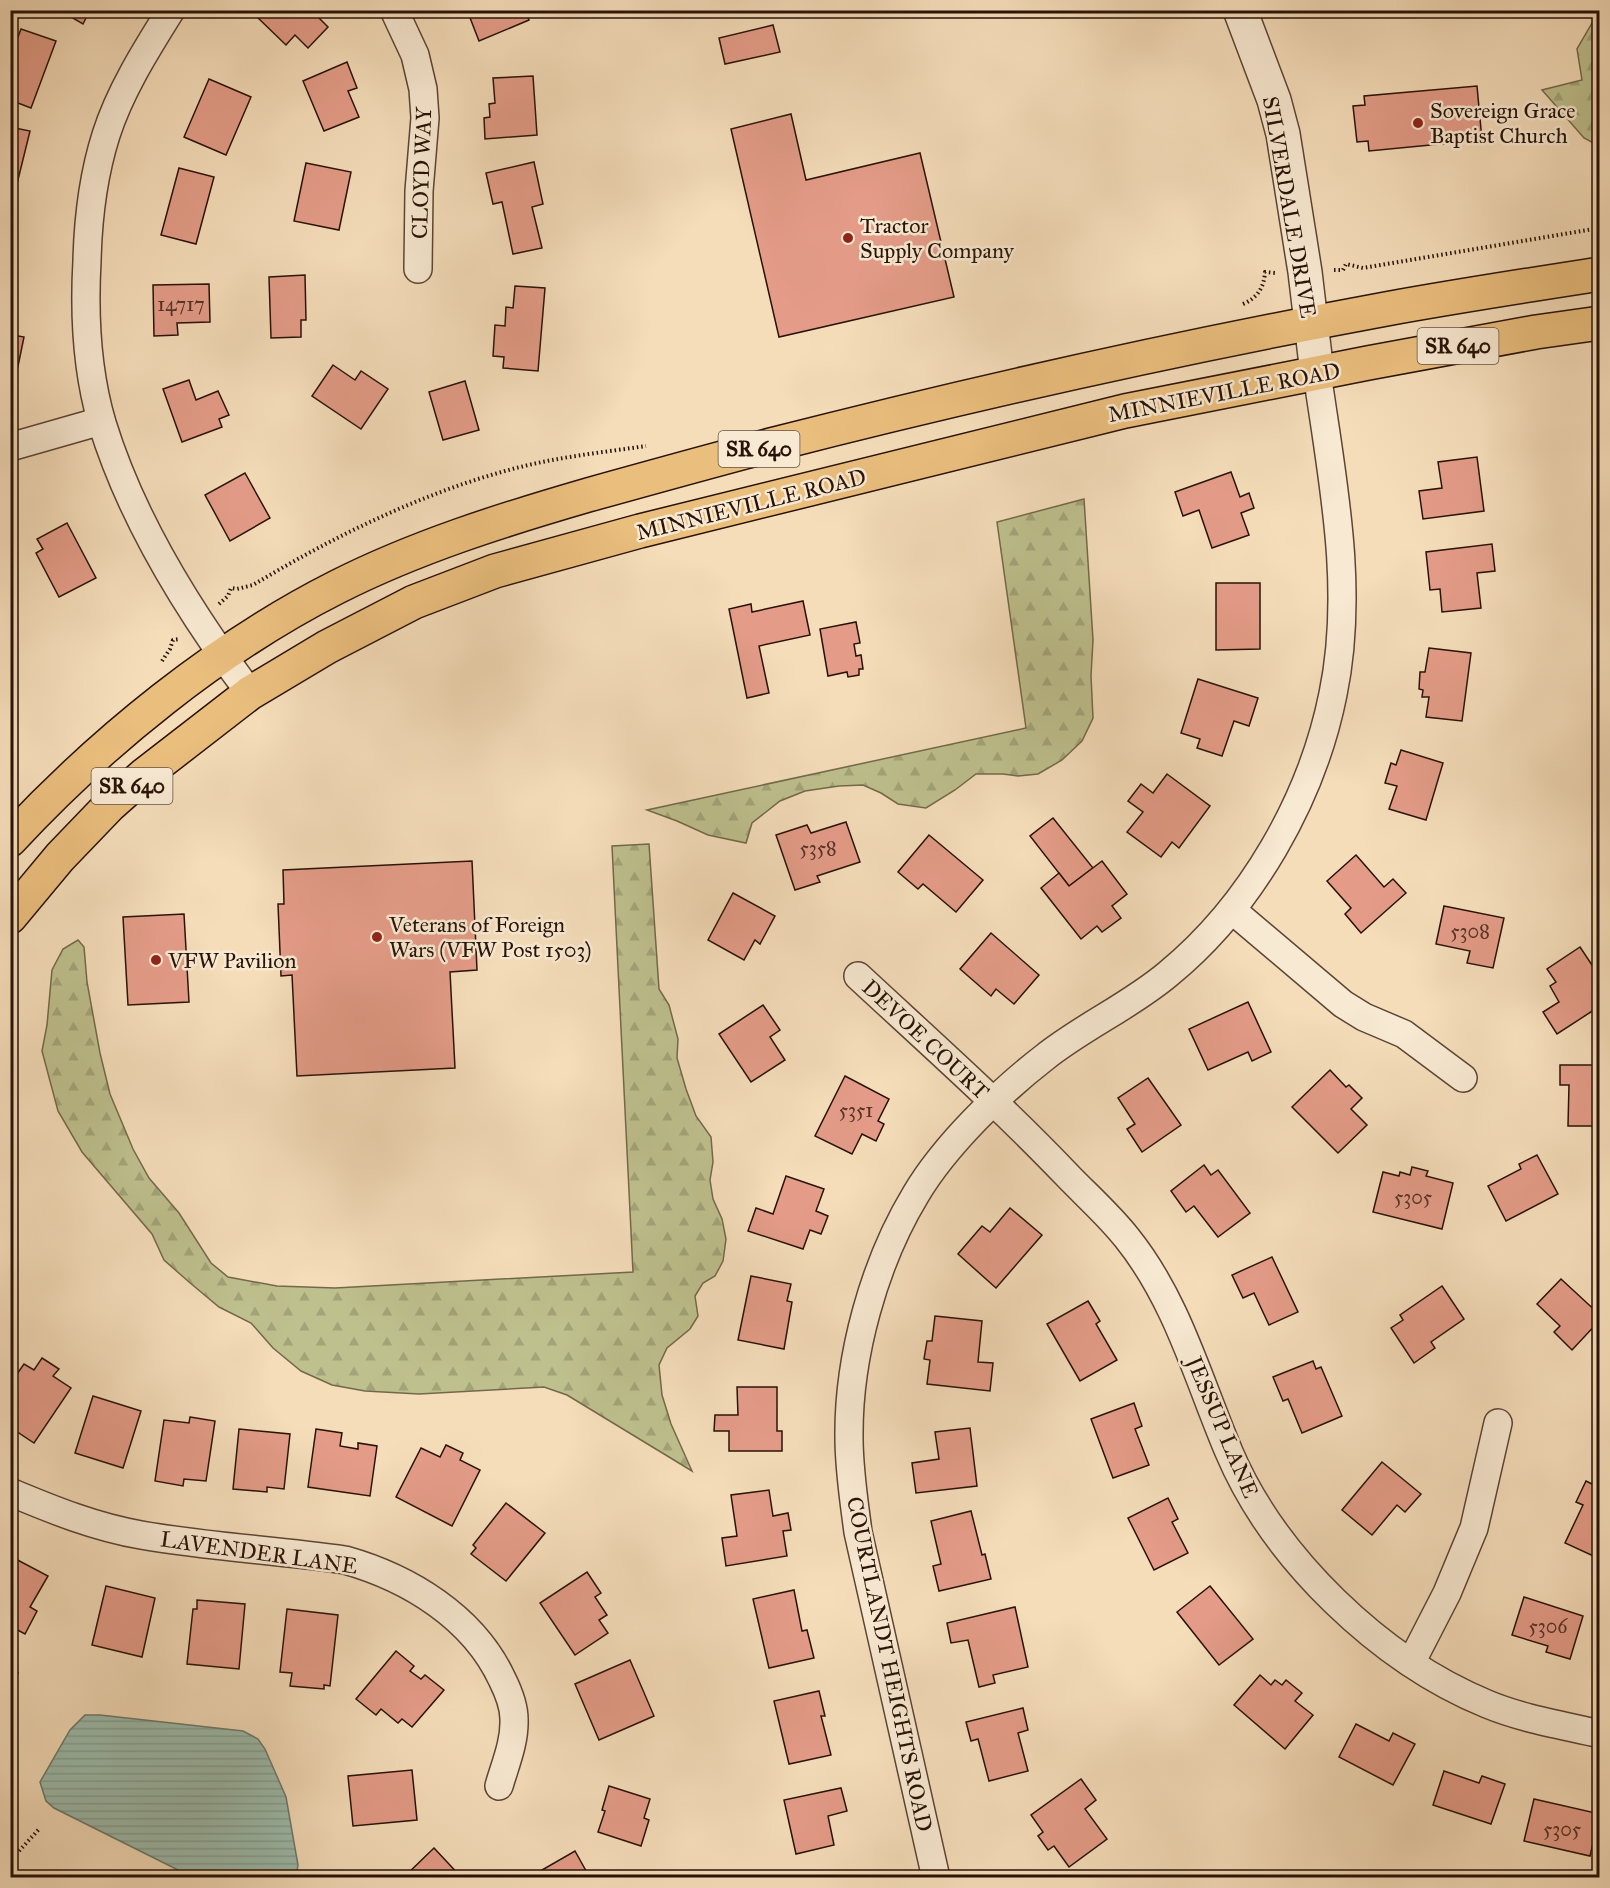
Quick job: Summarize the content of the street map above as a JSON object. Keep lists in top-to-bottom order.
{
  "streets": {
    "main road": ["SR 640", "MINNIEVILLE ROAD"],
    "street": [
      "CLOYD WAY",
      "SILVERDALE DRIVE",
      "DEVOE COURT",
      "JESSUP LANE",
      "LAVENDER LANE",
      "COURTLANDT HEIGHTS ROAD"
    ]
  },
  "crossings": [
    ["SILVERDALE DRIVE", "SR 640"],
    ["SILVERDALE DRIVE", "MINNIEVILLE ROAD"],
    ["SILVERDALE DRIVE", "COURTLANDT HEIGHTS ROAD"],
    ["MINNIEVILLE ROAD", "COURTLANDT HEIGHTS ROAD"],
    ["DEVOE COURT", "JESSUP LANE"],
    ["DEVOE COURT", "COURTLANDT HEIGHTS ROAD"],
    ["JESSUP LANE", "COURTLANDT HEIGHTS ROAD"]
  ],
  "places": [
    "Sovereign Grace Baptist Church",
    "Tractor Supply Company",
    "Veterans of Foreign Wars (VFW Post 1503)",
    "VFW Pavilion"
  ],
  "house_numbers": [
    "14717",
    "5358",
    "5308",
    "5351",
    "5305",
    "5306",
    "5305"
  ]
}
